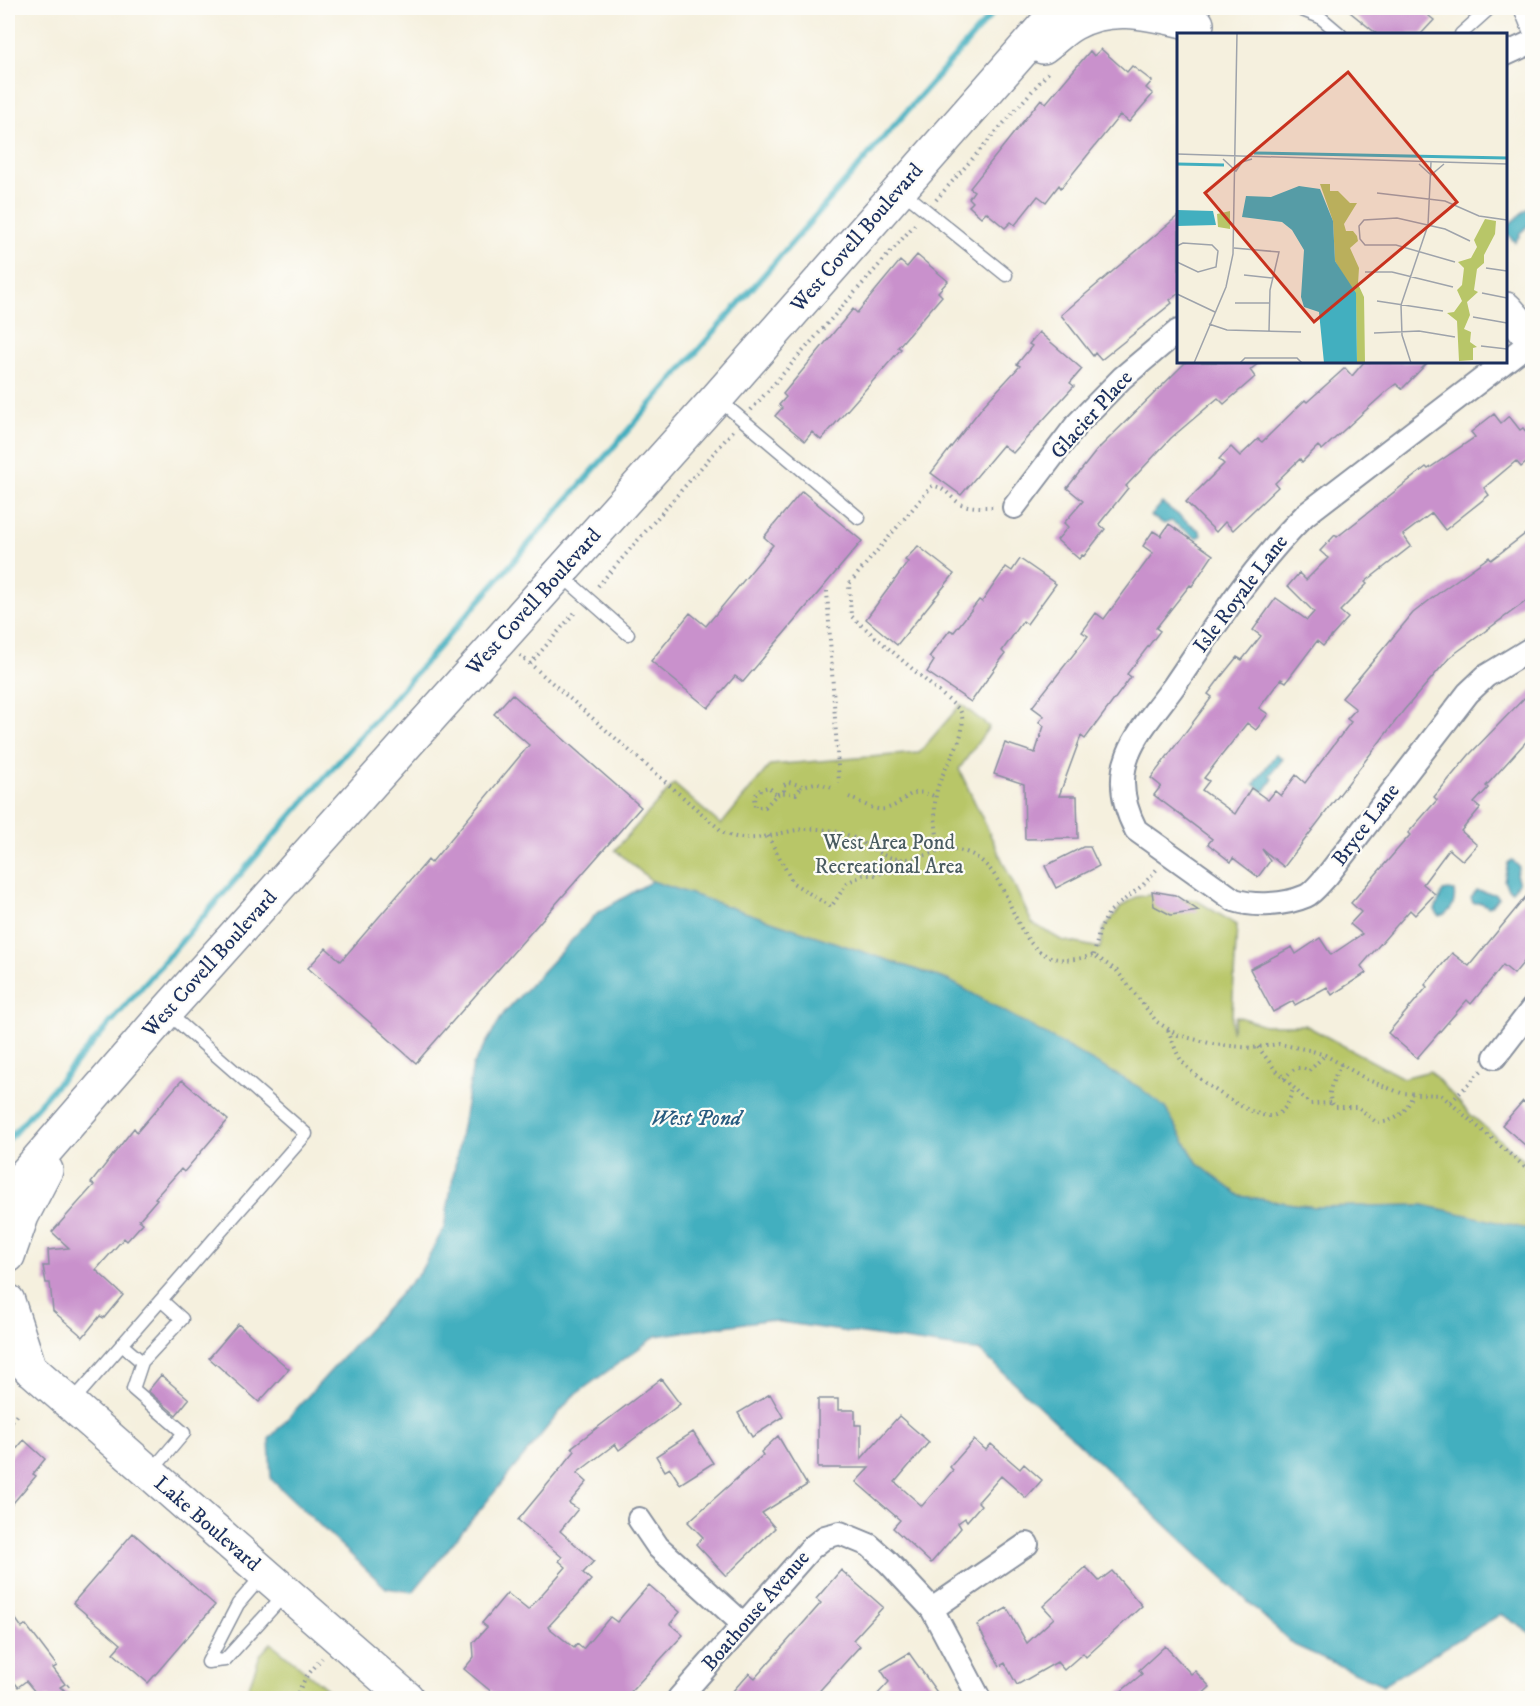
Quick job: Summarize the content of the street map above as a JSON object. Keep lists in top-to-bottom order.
{
  "streets": {
    "main road": ["West Covell Boulevard", "Lake Boulevard"],
    "street": [
      "Glacier Place",
      "Isle Royale Lane",
      "Bryce Lane",
      "Boathouse Avenue"
    ]
  },
  "crossings": [
    ["Isle Royale Lane", "Bryce Lane"]
  ],
  "water": ["West Pond"],
  "parks": ["West Area Pond Recreational Area"]
}
